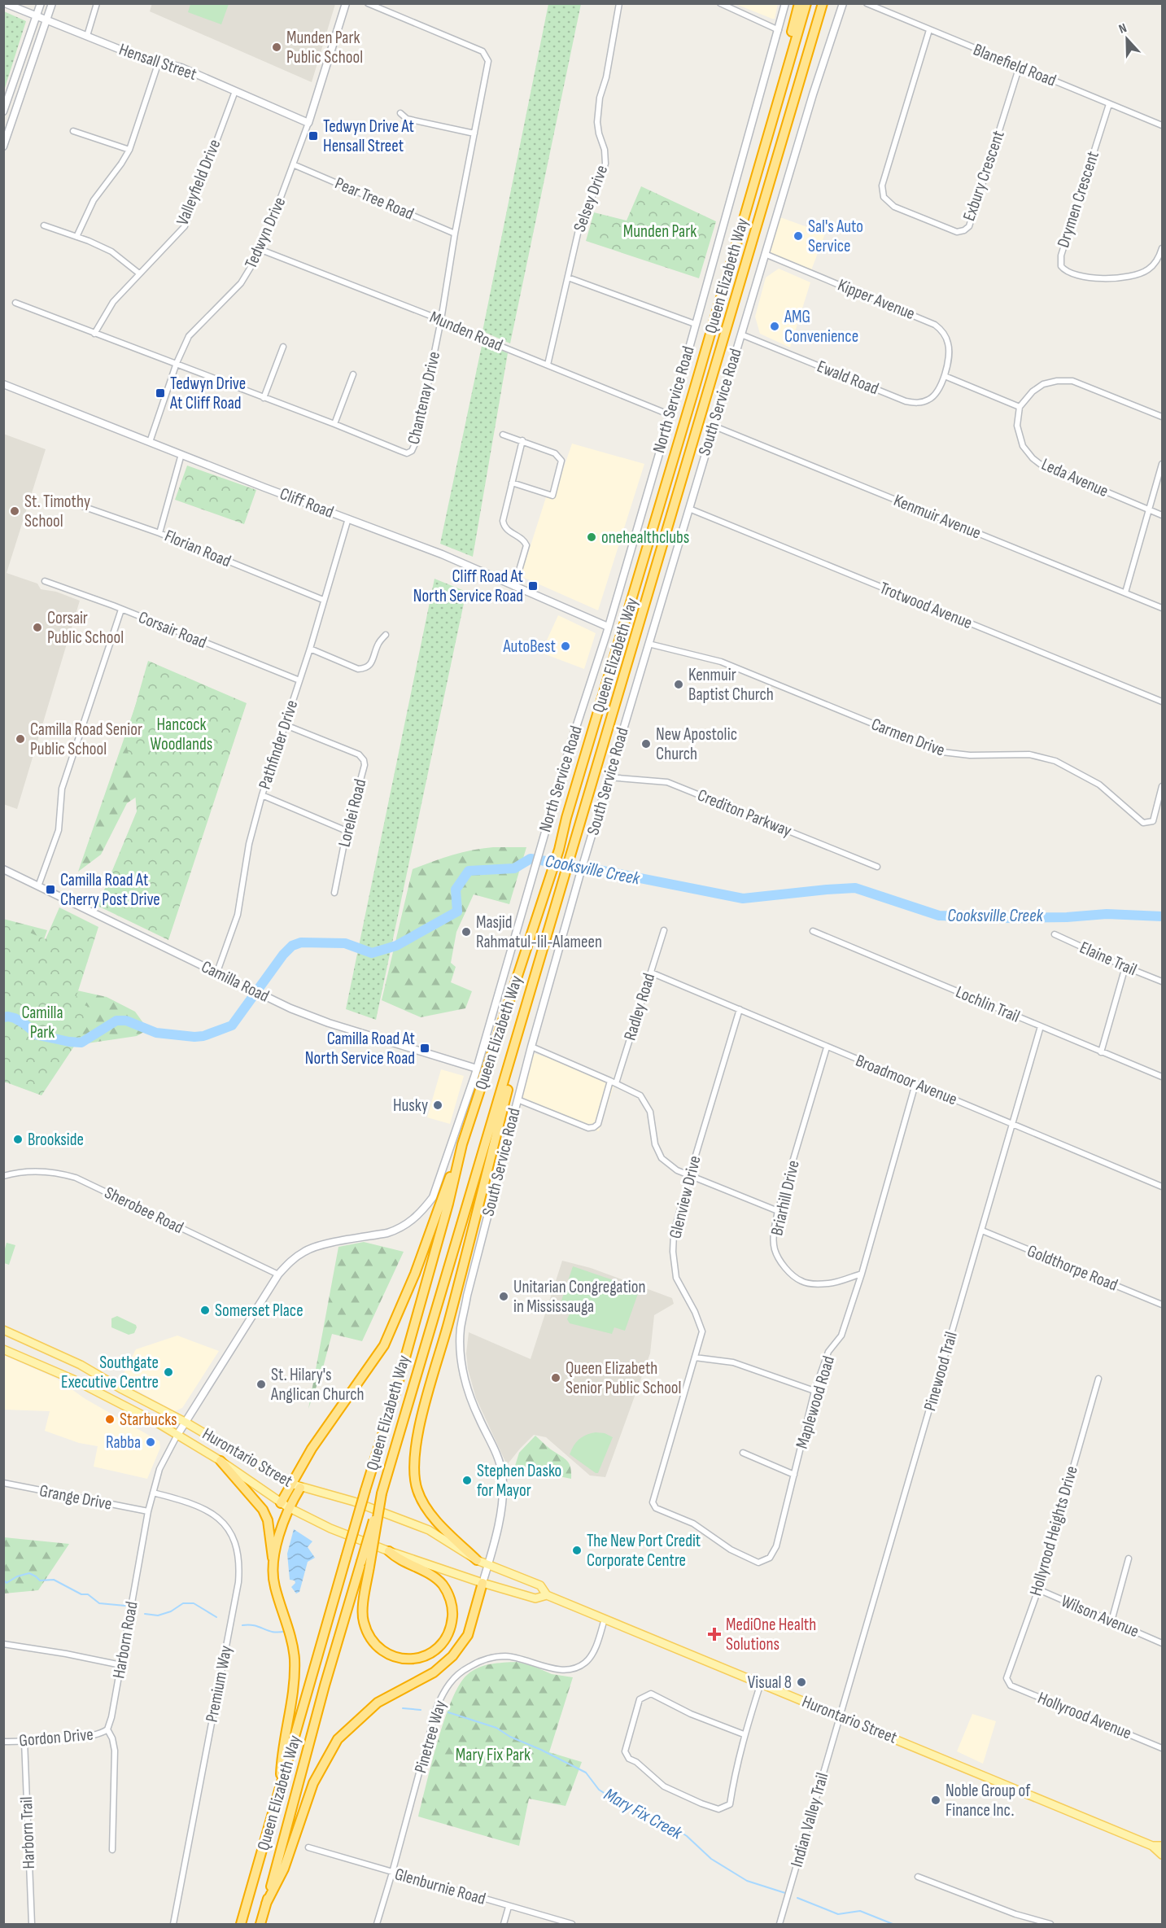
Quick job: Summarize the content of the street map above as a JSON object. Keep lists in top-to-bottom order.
{
  "streets": {
    "highway": ["Queen Elizabeth Way"],
    "main road": ["Hurontario Street"],
    "street": [
      "Hensall Street",
      "Blanefield Road",
      "Exbury Crescent",
      "Valleyfield Drive",
      "Pear Tree Road",
      "Selsey Drive",
      "Drymen Crescent",
      "Tedwyn Drive",
      "Kipper Avenue",
      "Munden Road",
      "Ewald Road",
      "Chantenay Drive",
      "North Service Road",
      "South Service Road",
      "Leda Avenue",
      "Cliff Road",
      "Kenmuir Avenue",
      "Florian Road",
      "Trotwood Avenue",
      "Corsair Road",
      "Carmen Drive",
      "Pathfinder Drive",
      "Lorelei Road",
      "Crediton Parkway",
      "Elaine Trail",
      "Camilla Road",
      "Lochlin Trail",
      "Radley Road",
      "Broadmoor Avenue",
      "Glenview Drive",
      "Briarhill Drive",
      "Sherobee Road",
      "Goldthorpe Road",
      "Pinewood Trail",
      "Maplewood Road",
      "Grange Drive",
      "Hollyrood Heights Drive",
      "Wilson Avenue",
      "Harborn Road",
      "Premium Way",
      "Hollyrood Avenue",
      "Pinetree Way",
      "Gordon Drive",
      "Indian Valley Trail",
      "Harborn Trail",
      "Glenburnie Road"
    ]
  },
  "crossings": [
    ["Hensall Street", "Valleyfield Drive"],
    ["Hensall Street", "Tedwyn Drive"],
    ["Blanefield Road", "Exbury Crescent"],
    ["Blanefield Road", "Drymen Crescent"],
    ["Valleyfield Drive", "Chantenay Drive"],
    ["Pear Tree Road", "Tedwyn Drive"],
    ["Pear Tree Road", "Chantenay Drive"],
    ["Selsey Drive", "Munden Road"],
    ["Tedwyn Drive", "Munden Road"],
    ["Tedwyn Drive", "Chantenay Drive"],
    ["Tedwyn Drive", "Cliff Road"],
    ["Kipper Avenue", "Ewald Road"],
    ["Kipper Avenue", "South Service Road"],
    ["Munden Road", "Chantenay Drive"],
    ["Munden Road", "North Service Road"],
    ["Ewald Road", "South Service Road"],
    ["North Service Road", "Cliff Road"],
    ["North Service Road", "Camilla Road"],
    ["North Service Road", "Sherobee Road"],
    ["North Service Road", "Hurontario Street"],
    ["North Service Road", "Harborn Road"],
    ["South Service Road", "Kenmuir Avenue"],
    ["South Service Road", "Trotwood Avenue"],
    ["South Service Road", "Carmen Drive"],
    ["South Service Road", "Crediton Parkway"],
    ["South Service Road", "Hurontario Street"],
    ["Cliff Road", "Pathfinder Drive"],
    ["Florian Road", "Pathfinder Drive"],
    ["Corsair Road", "Pathfinder Drive"],
    ["Pathfinder Drive", "Lorelei Road"],
    ["Pathfinder Drive", "Camilla Road"],
    ["Lochlin Trail", "Pinewood Trail"],
    ["Radley Road", "Broadmoor Avenue"],
    ["Broadmoor Avenue", "Glenview Drive"],
    ["Broadmoor Avenue", "Briarhill Drive"],
    ["Broadmoor Avenue", "Pinewood Trail"],
    ["Broadmoor Avenue", "Maplewood Road"],
    ["Glenview Drive", "Maplewood Road"],
    ["Briarhill Drive", "Maplewood Road"],
    ["Goldthorpe Road", "Pinewood Trail"],
    ["Pinewood Trail", "Hurontario Street"],
    ["Pinewood Trail", "Indian Valley Trail"],
    ["Hurontario Street", "Harborn Road"],
    ["Hurontario Street", "Pinetree Way"],
    ["Hurontario Street", "Indian Valley Trail"],
    ["Grange Drive", "Harborn Road"],
    ["Hollyrood Heights Drive", "Wilson Avenue"],
    ["Hollyrood Heights Drive", "Hollyrood Avenue"],
    ["Harborn Road", "Premium Way"],
    ["Harborn Road", "Gordon Drive"],
    ["Pinetree Way", "Glenburnie Road"],
    ["Gordon Drive", "Harborn Trail"]
  ],
  "water": ["Cooksville Creek", "Mary Fix Creek"],
  "parks": [
    "Munden Park",
    "Hancock Woodlands",
    "Camilla Park",
    "Mary Fix Park"
  ],
  "places": {
    "other": [
      "Munden Park Public School",
      "Sal's Auto Service",
      "AMG Convenience",
      "St. Timothy School",
      "onehealthclubs",
      "Corsair Public School",
      "AutoBest",
      "Kenmuir Baptist Church",
      "Camilla Road Senior Public School",
      "New Apostolic Church",
      "Masjid Rahmatul-lil-Alameen",
      "Husky",
      "Brookside",
      "Unitarian Congregation in Mississauga",
      "Somerset Place",
      "Southgate Executive Centre",
      "Queen Elizabeth Senior Public School",
      "St. Hilary's Anglican Church",
      "Starbucks",
      "Rabba",
      "Stephen Dasko for Mayor",
      "The New Port Credit Corporate Centre",
      "Visual 8",
      "Noble Group of Finance Inc."
    ],
    "transit": [
      "Tedwyn Drive At Hensall Street",
      "Tedwyn Drive At Cliff Road",
      "Cliff Road At North Service Road",
      "Camilla Road At Cherry Post Drive",
      "Camilla Road At North Service Road"
    ],
    "health": ["MediOne Health Solutions"]
  },
  "north": "top"
}
